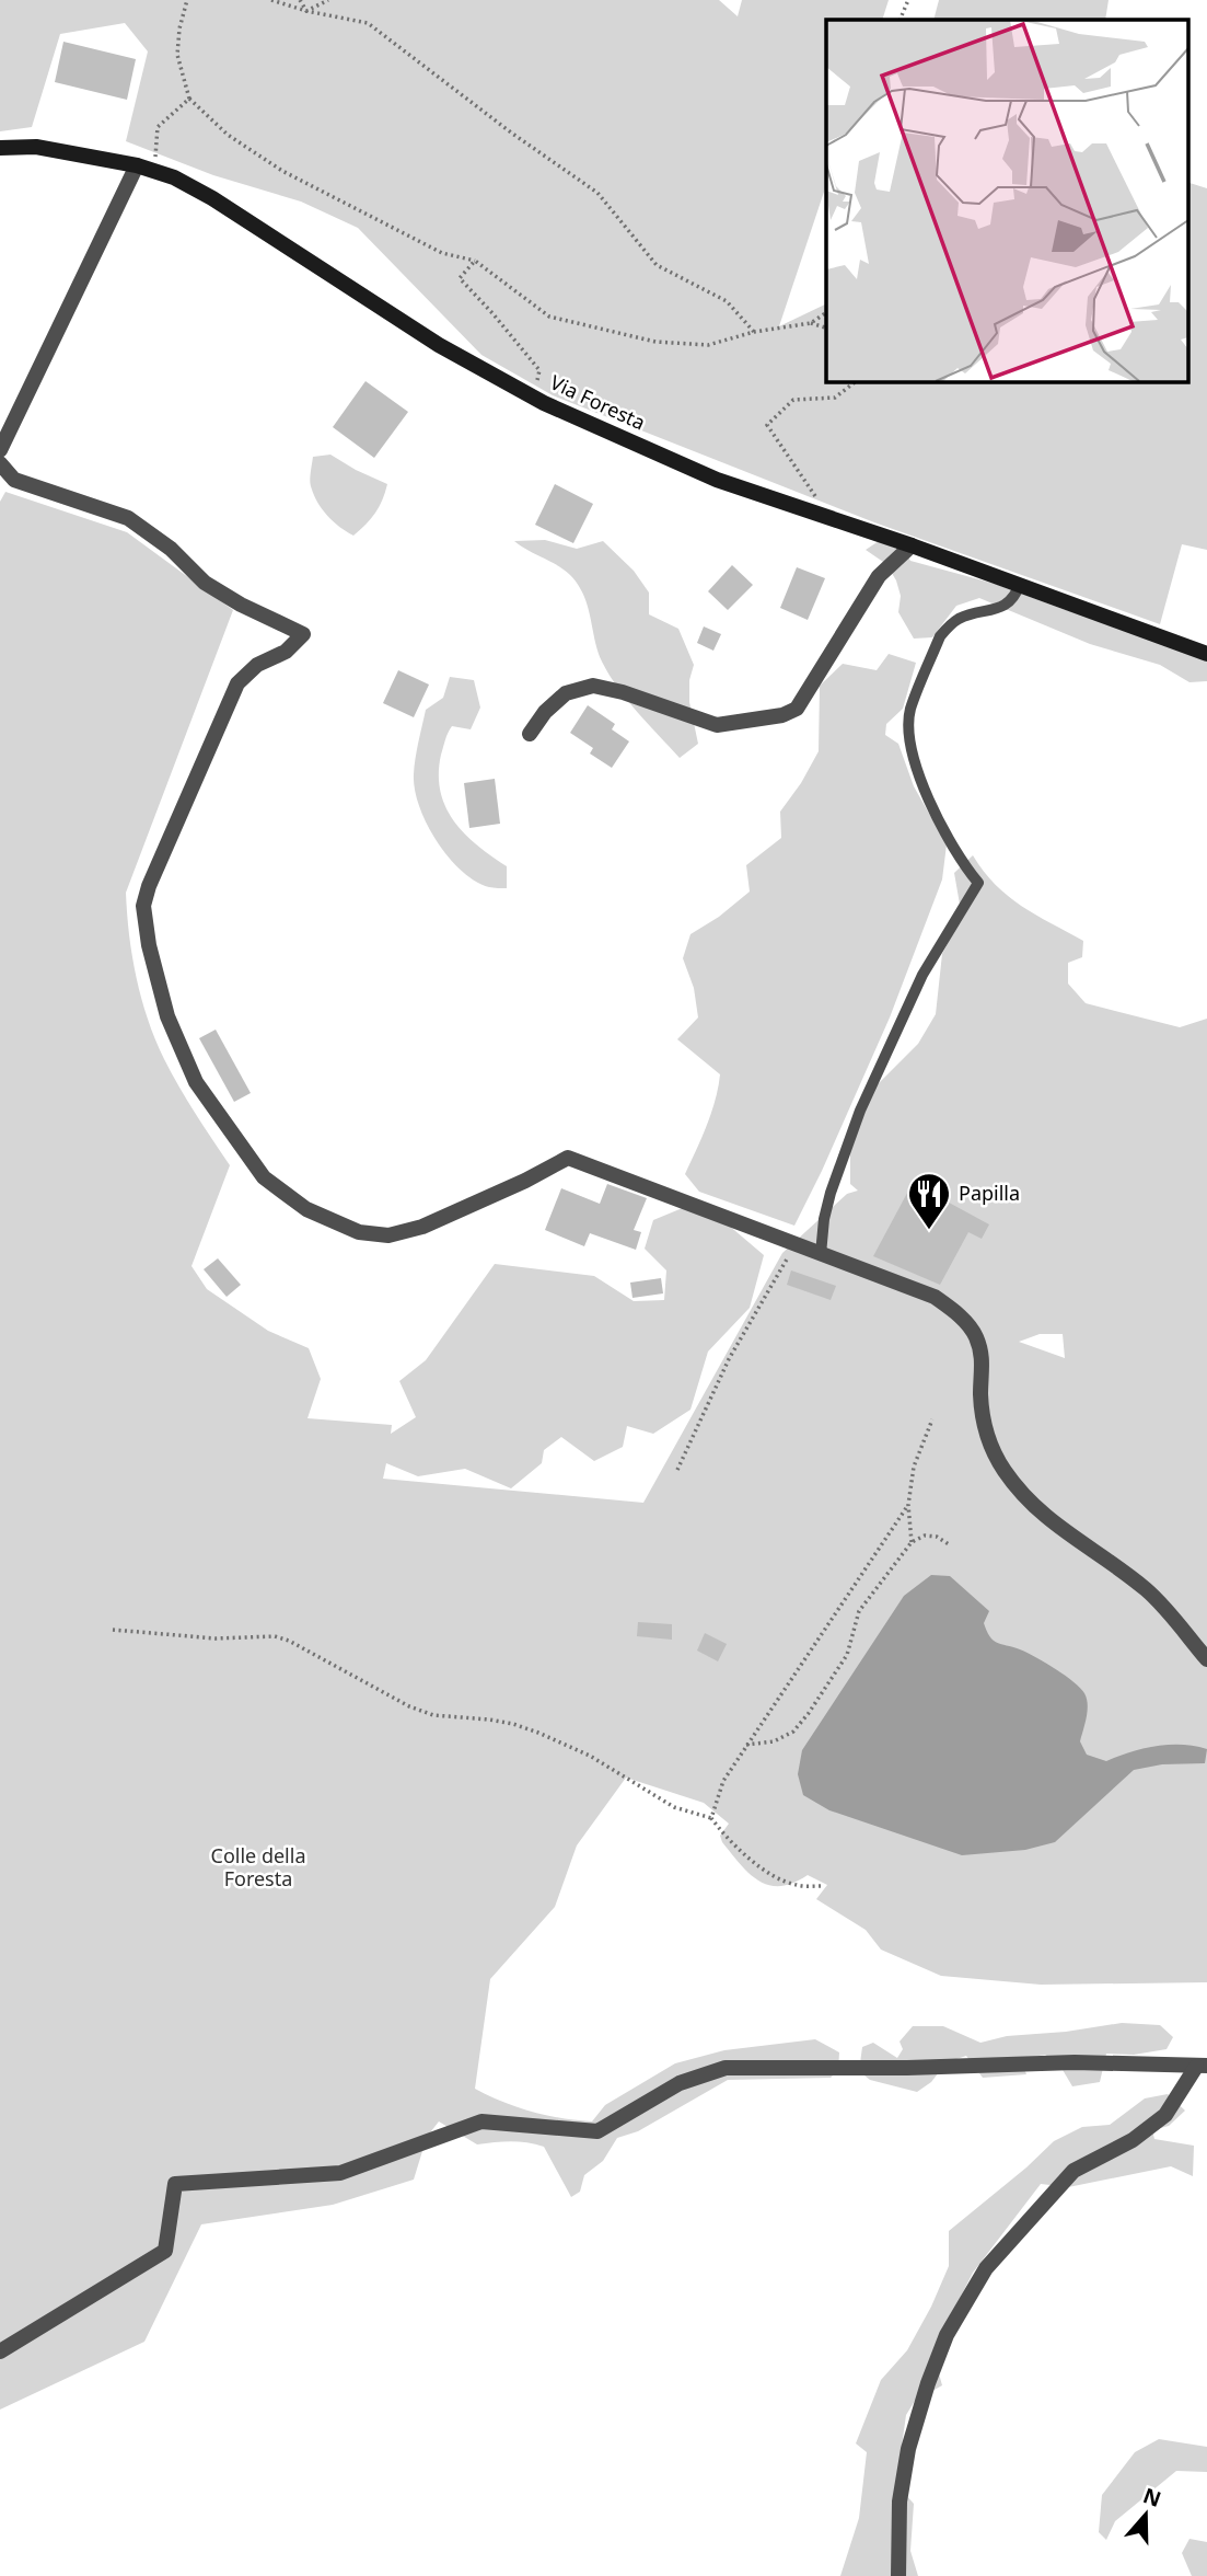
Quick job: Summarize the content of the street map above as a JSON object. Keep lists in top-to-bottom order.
{
  "streets": {
    "main road": ["Via Foresta"]
  },
  "parks": ["Colle della Foresta"],
  "places": {
    "restaurant": ["Papilla"]
  },
  "north": "top"
}
